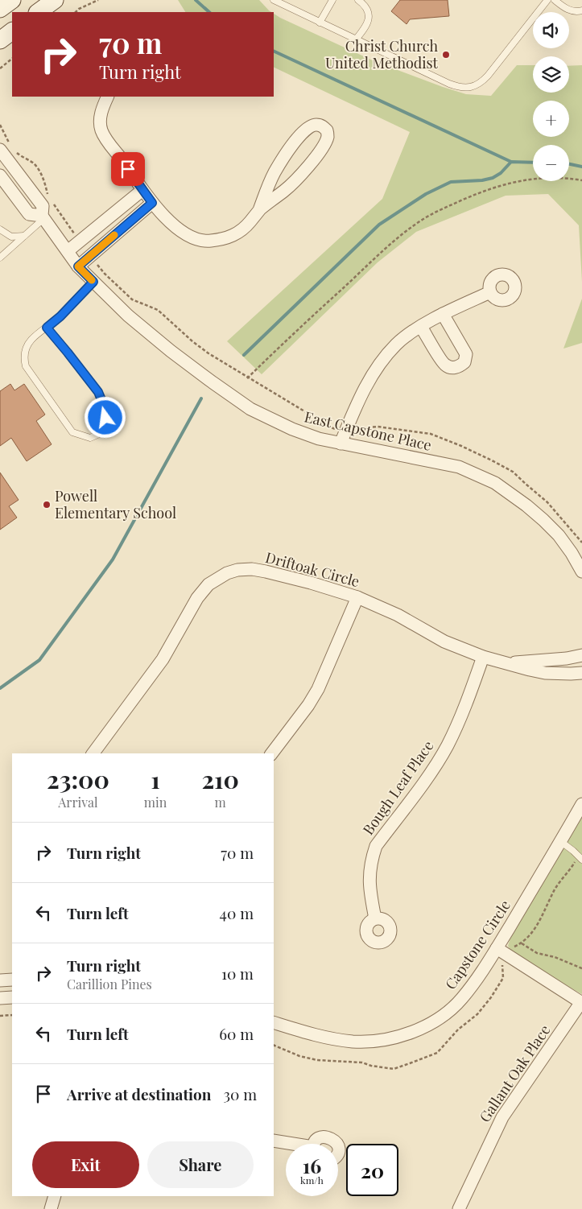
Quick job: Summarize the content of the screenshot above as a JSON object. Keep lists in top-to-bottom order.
{
  "streets": {
    "street": [
      "East Capstone Place",
      "Driftoak Circle",
      "Bough Leaf Place",
      "Capstone Circle",
      "Gallant Oak Place"
    ]
  },
  "crossings": [
    ["Driftoak Circle", "Bough Leaf Place"]
  ],
  "places": ["Christ Church United Methodist", "Powell Elementary School"],
  "page": {
    "map_buttons": ["+", "−"],
    "turn": ["70 m", "Turn right"],
    "eta": [
      "23:00",
      "Arrival",
      "1",
      "min",
      "210",
      "m"
    ],
    "list": [
      {
        "name": "Turn right",
        "value": "70 m"
      },
      {
        "name": "Turn left",
        "value": "40 m"
      },
      {
        "name": "Turn right",
        "note": "Carillion Pines",
        "value": "10 m"
      },
      {
        "name": "Turn left",
        "value": "60 m"
      },
      {
        "name": "Arrive at destination",
        "value": "30 m"
      }
    ],
    "buttons": ["Exit", "Share"],
    "speed": "16 km/h",
    "limit": "20"
  }
}
